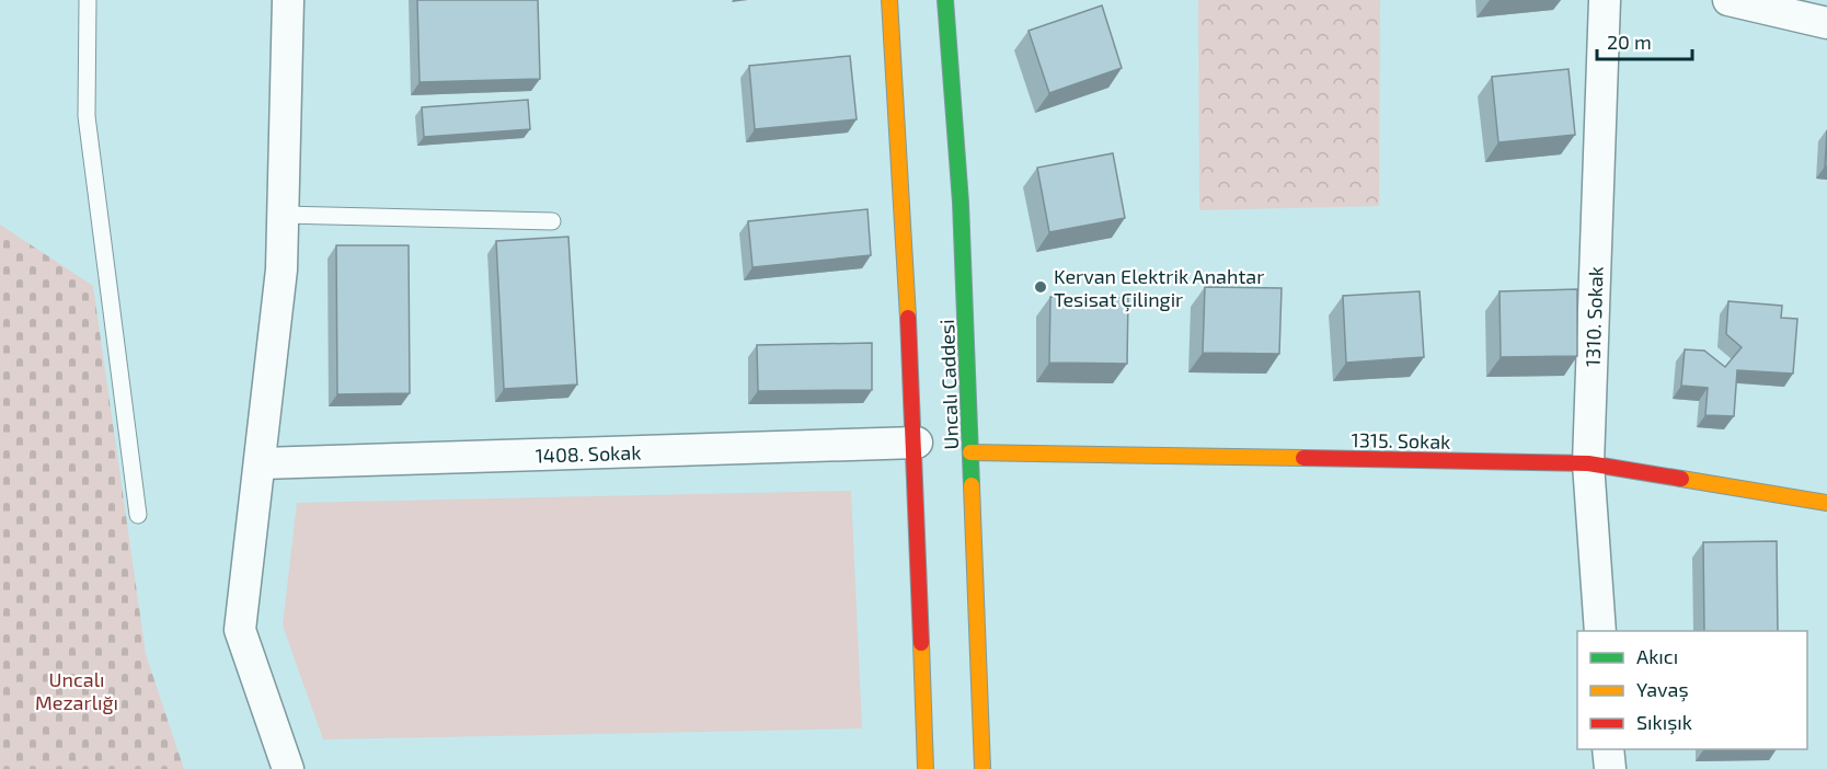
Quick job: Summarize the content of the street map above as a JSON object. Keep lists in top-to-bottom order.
{
  "streets": {
    "main road": ["Uncalı Caddesi", "1315. Sokak"],
    "street": ["1310. Sokak", "1408. Sokak"]
  },
  "crossings": [
    ["1310. Sokak", "1315. Sokak"],
    ["Uncalı Caddesi", "1315. Sokak"],
    ["Uncalı Caddesi", "1408. Sokak"]
  ],
  "parks": ["Uncalı Mezarlığı"],
  "places": ["Kervan Elektrik Anahtar Tesisat Çilingir"],
  "legend": ["Akıcı", "Yavaş", "Sıkışık"],
  "scale_bar": "20 m"
}
